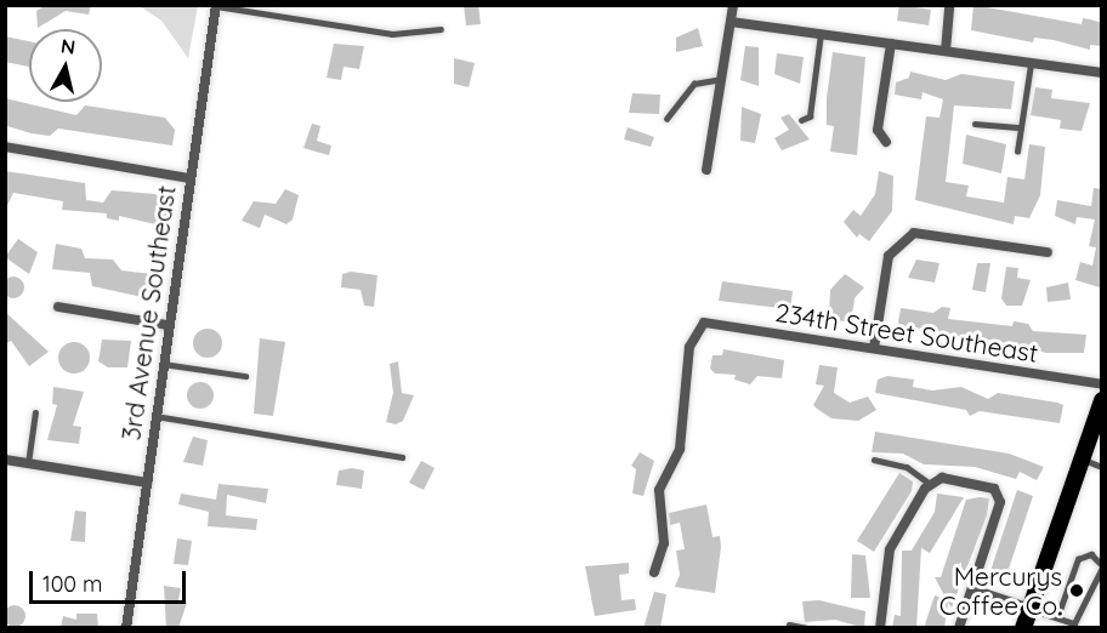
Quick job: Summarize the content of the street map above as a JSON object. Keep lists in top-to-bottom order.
{
  "streets": {
    "street": ["3rd Avenue Southeast", "234th Street Southeast"]
  },
  "places": ["Mercurys Coffee Co."],
  "scale_bar": "100 m",
  "north": "top"
}
